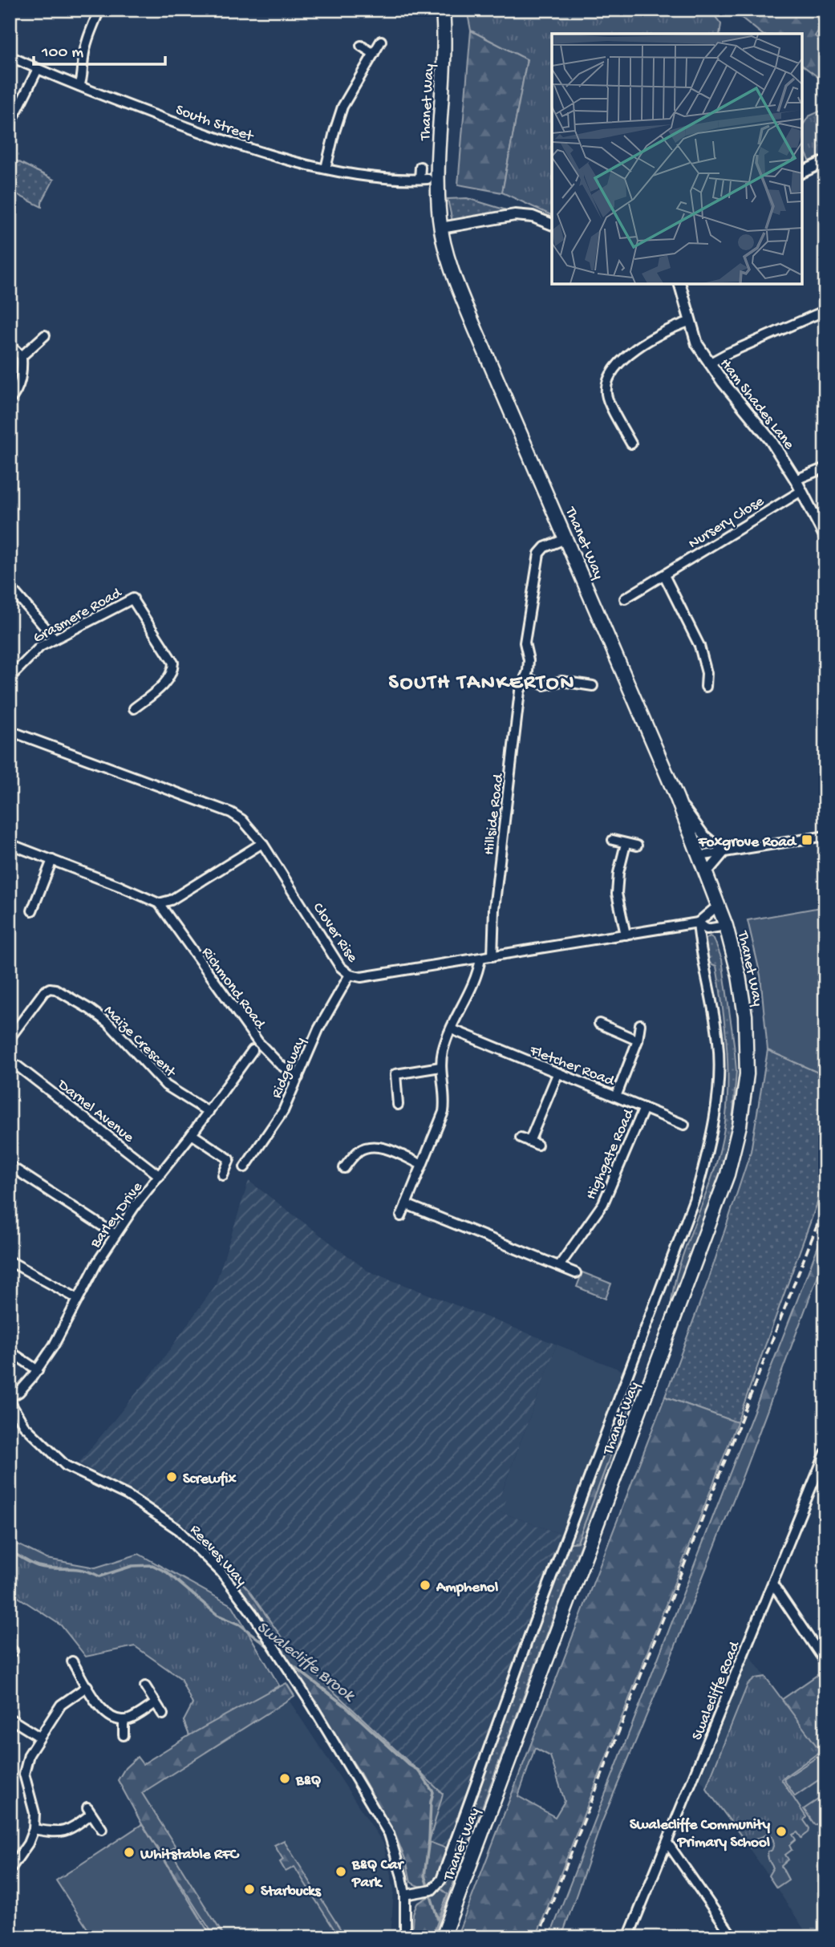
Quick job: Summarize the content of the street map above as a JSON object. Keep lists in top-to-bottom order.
{
  "streets": {
    "main road": ["Thanet Way"],
    "street": [
      "South Street",
      "Ham Shades Lane",
      "Nursery Close",
      "Grasmere Road",
      "Hillside Road",
      "Clover Rise",
      "Richmond Road",
      "Maize Crescent",
      "Fletcher Road",
      "Ridgeway",
      "Darnel Avenue",
      "Highgate Road",
      "Barley Drive",
      "Reeves Way",
      "Swalecliffe Road"
    ]
  },
  "crossings": [
    ["Thanet Way", "Hillside Road"],
    ["Thanet Way", "Clover Rise"],
    ["Ham Shades Lane", "Nursery Close"],
    ["Hillside Road", "Clover Rise"],
    ["Clover Rise", "Ridgeway"],
    ["Richmond Road", "Ridgeway"],
    ["Maize Crescent", "Barley Drive"],
    ["Fletcher Road", "Highgate Road"],
    ["Darnel Avenue", "Barley Drive"],
    ["Barley Drive", "Reeves Way"]
  ],
  "districts": ["SOUTH TANKERTON"],
  "water": ["Swalecliffe Brook"],
  "places": {
    "transit": ["Foxgrove Road"],
    "other": [
      "Screwfix",
      "Amphenol",
      "B&Q",
      "Swalecliffe Community Primary School",
      "Whitstable RFC",
      "B&Q Car Park",
      "Starbucks"
    ]
  },
  "scale_bar": "100 m"
}
